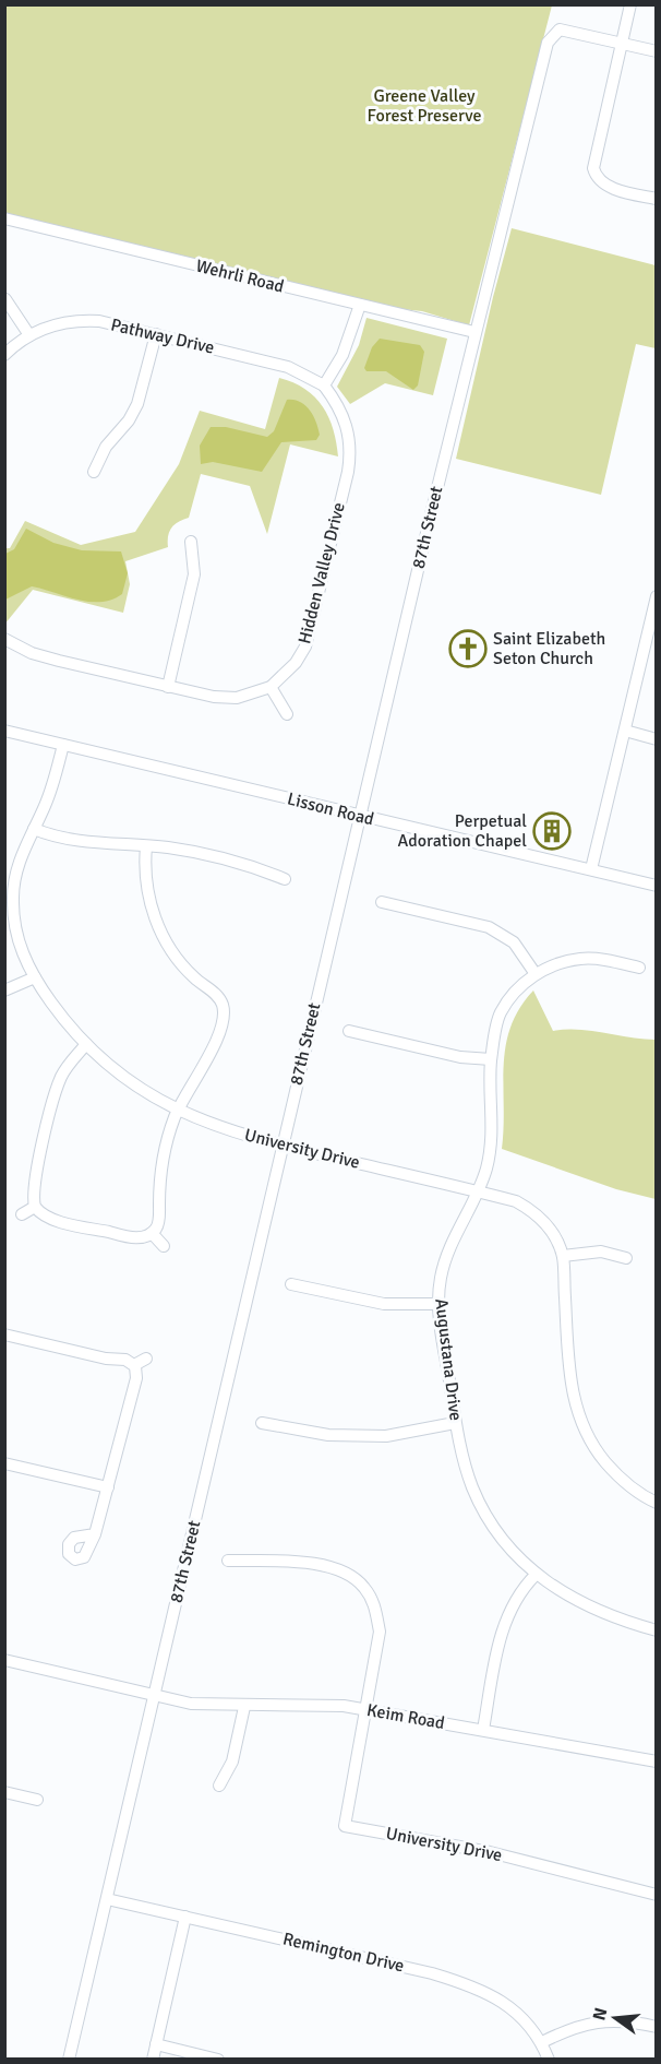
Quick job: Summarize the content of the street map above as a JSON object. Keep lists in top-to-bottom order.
{
  "streets": {
    "street": [
      "Wehrli Road",
      "Pathway Drive",
      "87th Street",
      "Hidden Valley Drive",
      "Lisson Road",
      "University Drive",
      "Augustana Drive",
      "Keim Road",
      "Remington Drive"
    ]
  },
  "crossings": [
    ["Wehrli Road", "87th Street"],
    ["Pathway Drive", "Hidden Valley Drive"],
    ["87th Street", "Lisson Road"],
    ["87th Street", "University Drive"],
    ["87th Street", "Keim Road"],
    ["87th Street", "Remington Drive"],
    ["Lisson Road", "University Drive"],
    ["University Drive", "Augustana Drive"],
    ["University Drive", "Keim Road"]
  ],
  "parks": ["Greene Valley Forest Preserve"],
  "places": {
    "church": ["Saint Elizabeth Seton Church"],
    "building": ["Perpetual Adoration Chapel"]
  },
  "north": "left"
}
